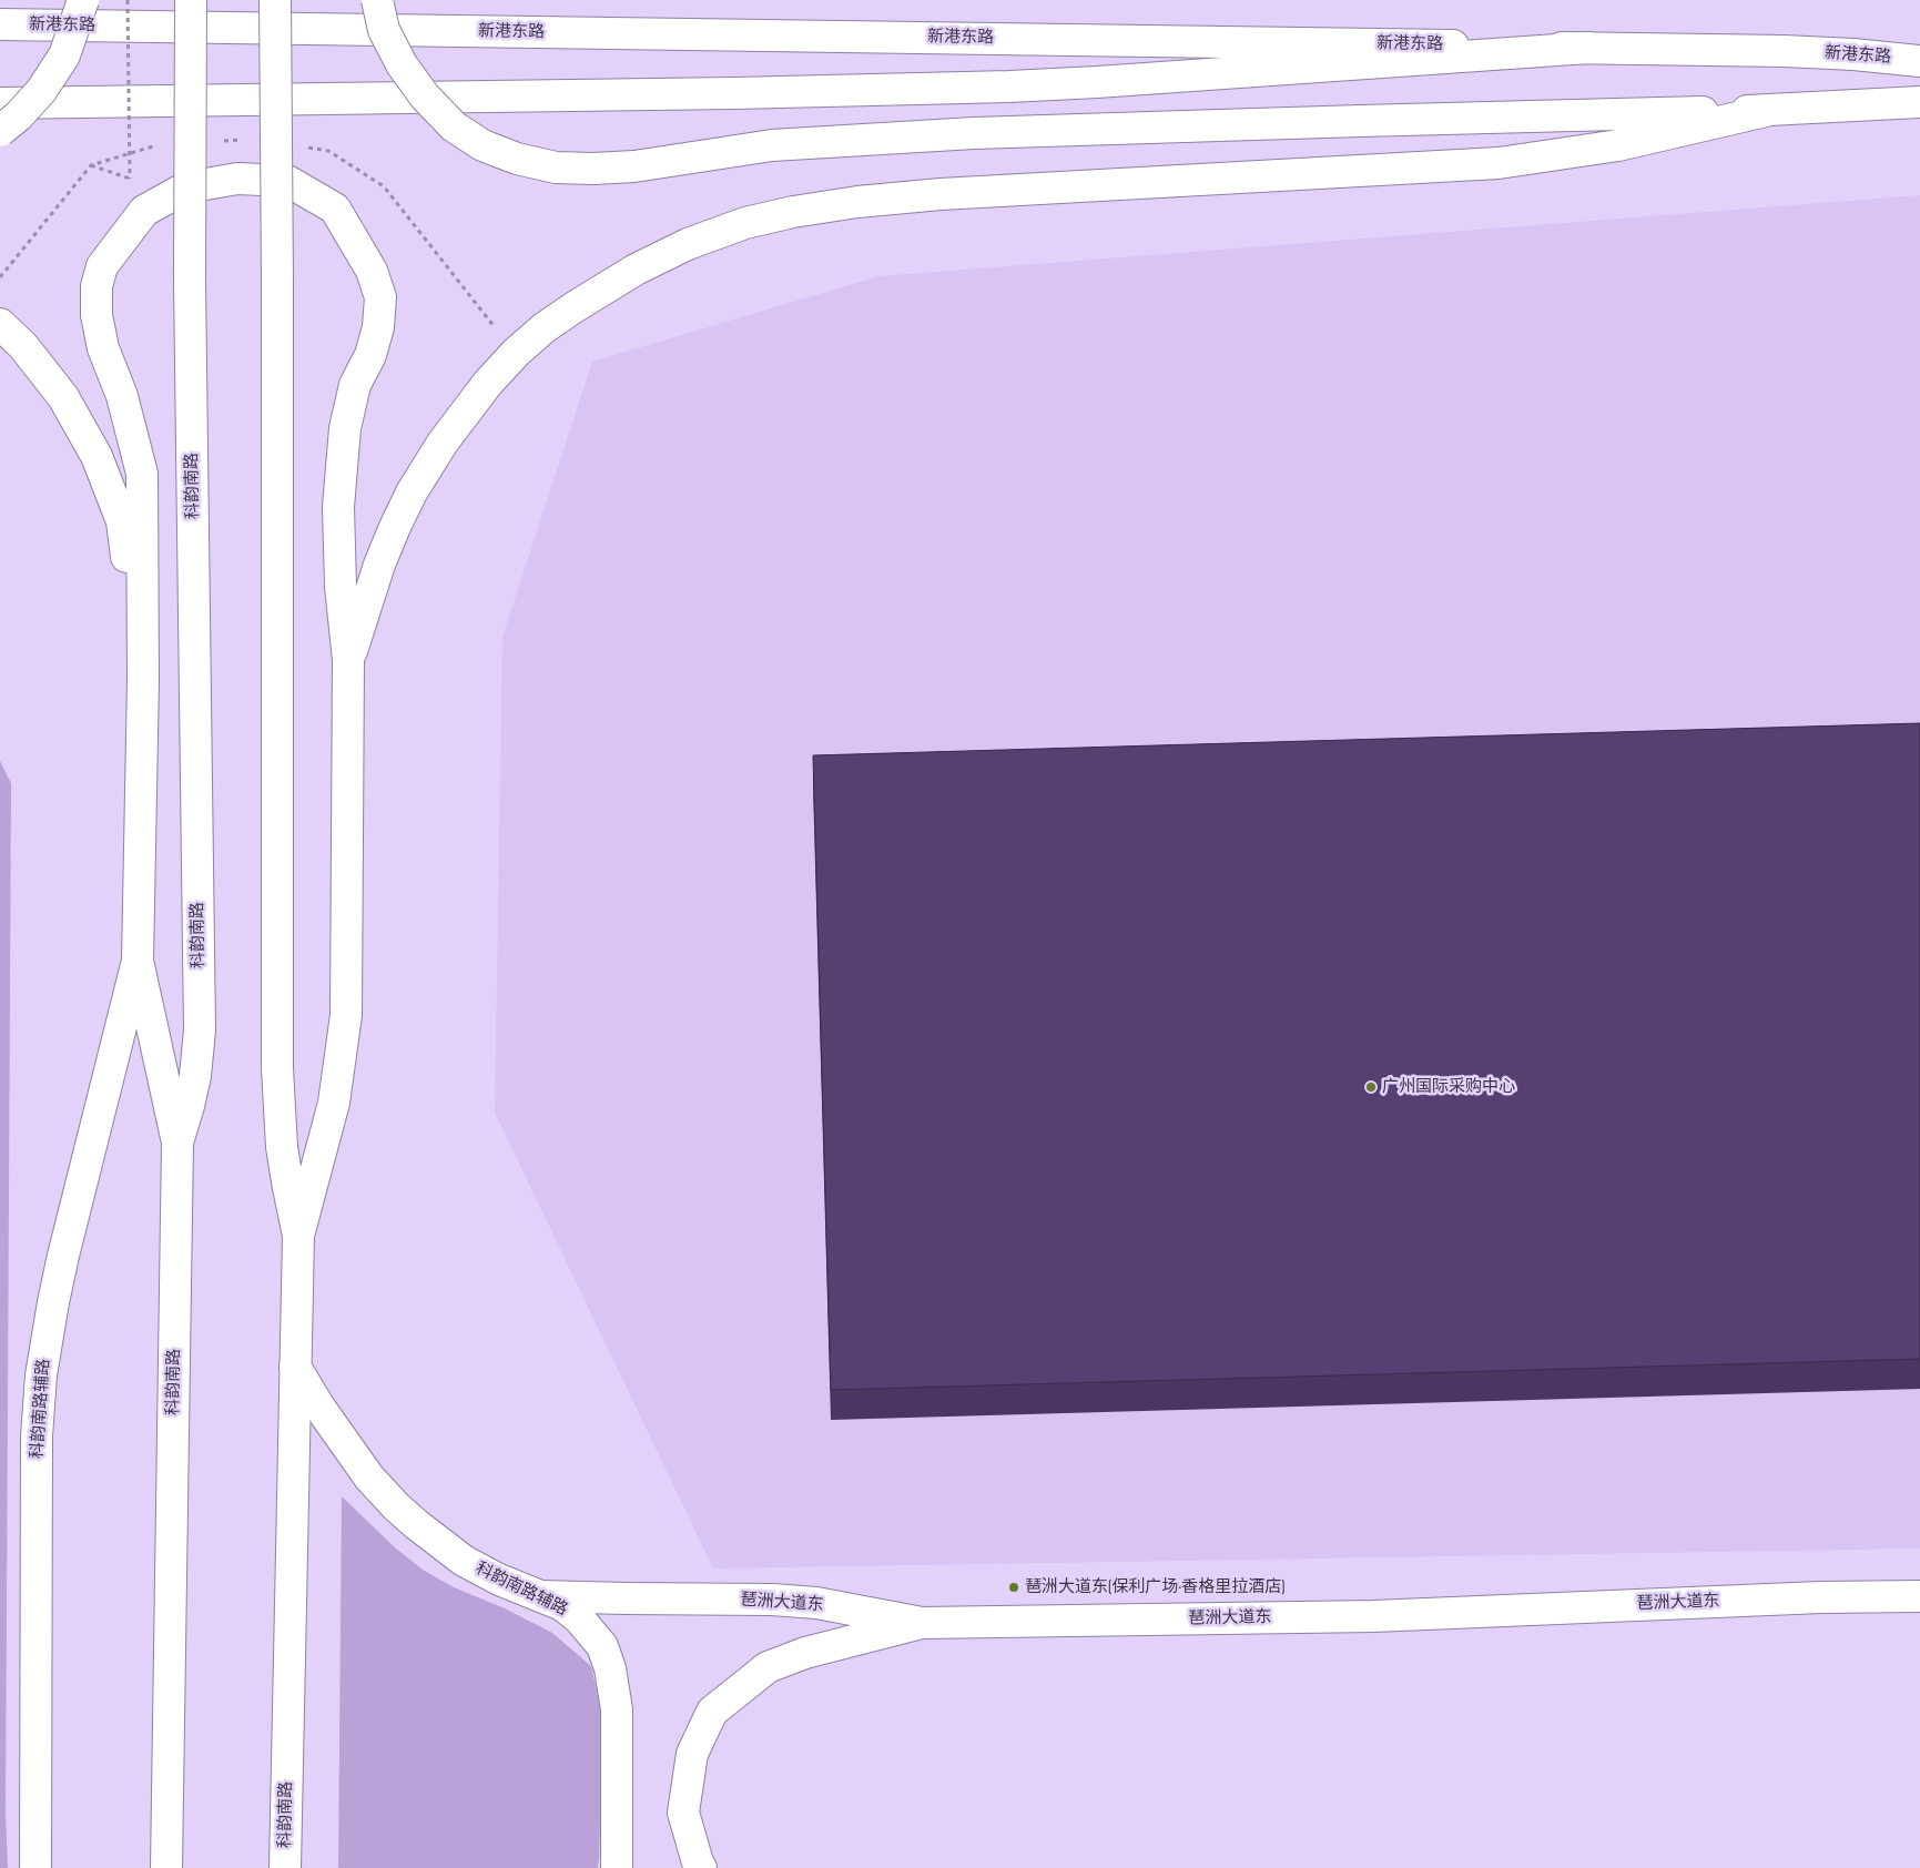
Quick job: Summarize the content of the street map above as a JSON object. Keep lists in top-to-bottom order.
{
  "streets": {
    "main road": [
      "新港东路",
      "科韵南路",
      "科韵南路辅路",
      "琶洲大道东"
    ]
  },
  "crossings": [
    ["科韵南路", "科韵南路辅路"],
    ["科韵南路辅路", "琶洲大道东"]
  ],
  "places": ["广州国际采购中心", "琶洲大道东(保利广场·香格里拉酒店)"]
}
